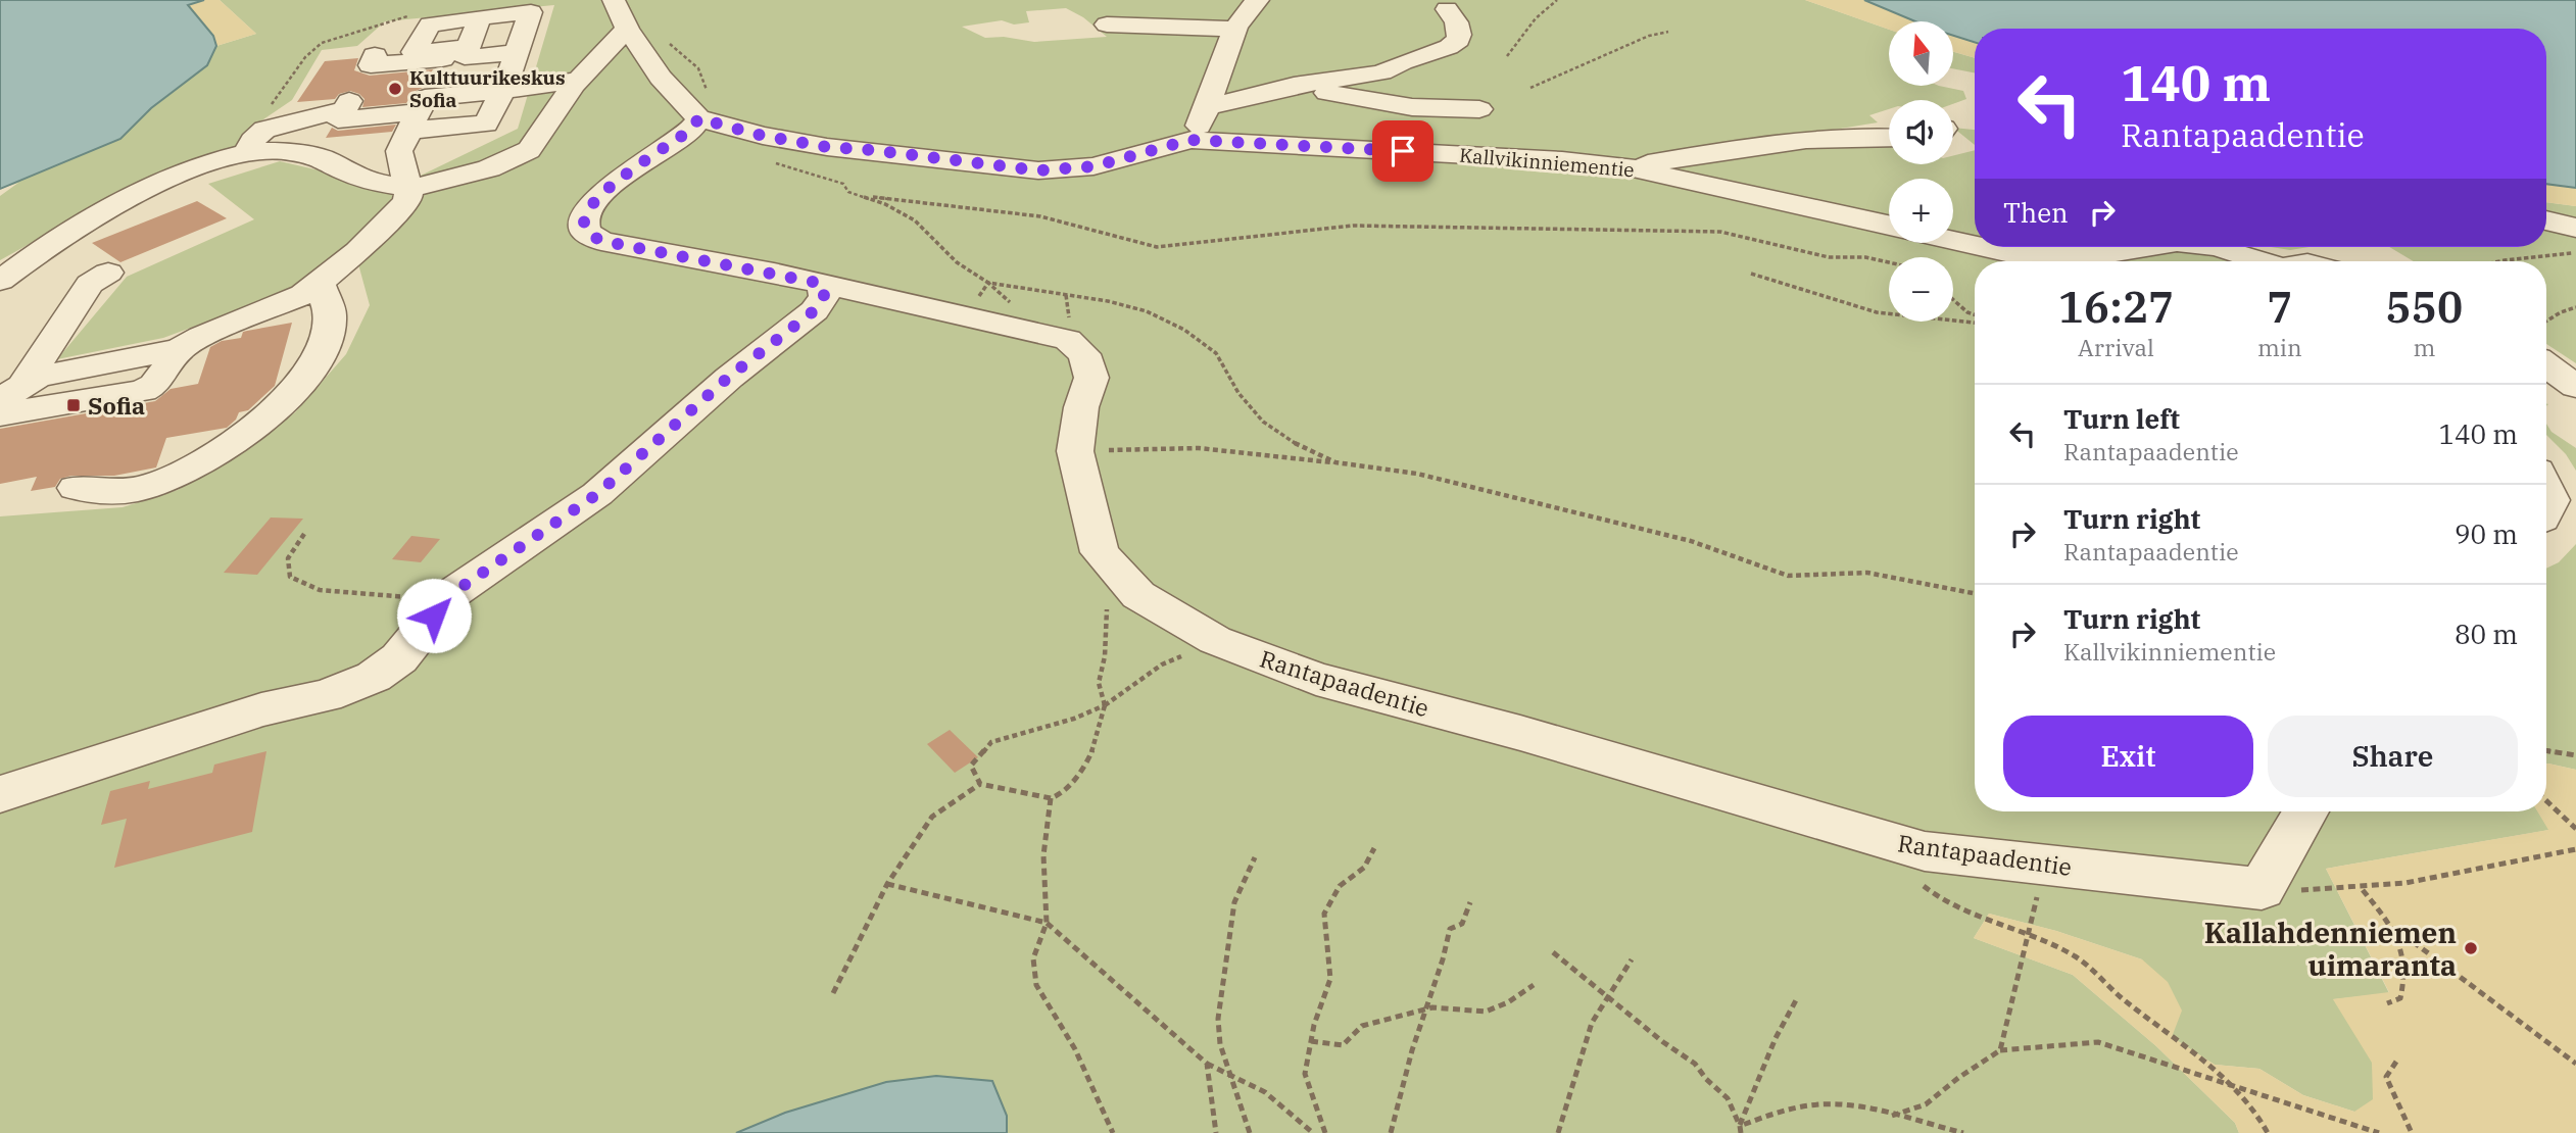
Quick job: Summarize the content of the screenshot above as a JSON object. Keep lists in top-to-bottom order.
{
  "streets": {
    "street": ["Kallvikinniementie", "Rantapaadentie"]
  },
  "crossings": [
    ["Kallvikinniementie", "Rantapaadentie"]
  ],
  "places": {
    "other": ["Kulttuurikeskus Sofia", "Kallahdenniemen uimaranta"],
    "transit": ["Sofia"]
  },
  "north": "top",
  "page": {
    "map_buttons": ["+", "−"],
    "turn": ["140 m", "Rantapaadentie"],
    "then": "Then",
    "eta": [
      "16:27",
      "Arrival",
      "7",
      "min",
      "550",
      "m"
    ],
    "list": [
      {
        "name": "Turn left",
        "note": "Rantapaadentie",
        "value": "140 m"
      },
      {
        "name": "Turn right",
        "note": "Rantapaadentie",
        "value": "90 m"
      },
      {
        "name": "Turn right",
        "note": "Kallvikinniementie",
        "value": "80 m"
      }
    ],
    "buttons": ["Exit", "Share"]
  }
}
